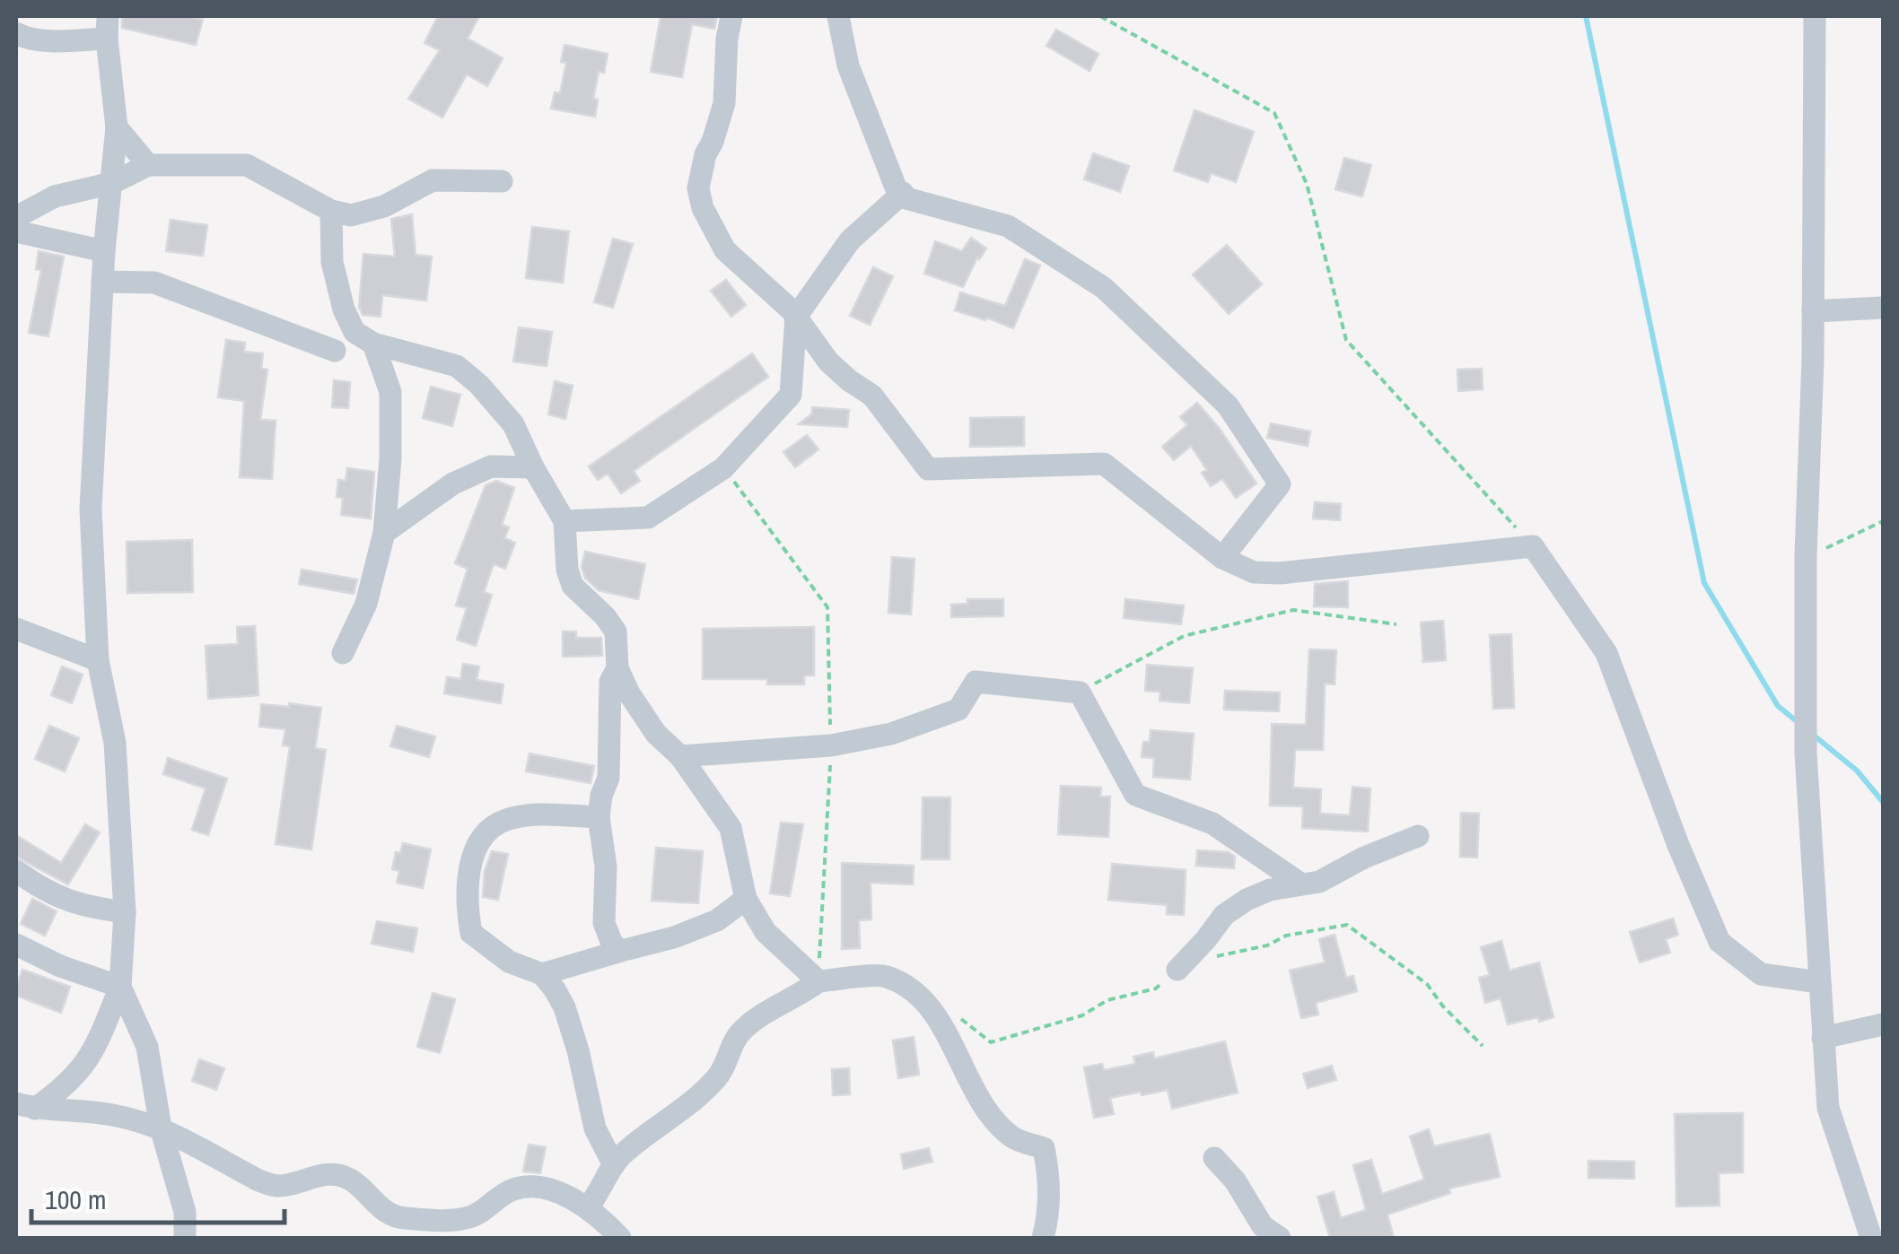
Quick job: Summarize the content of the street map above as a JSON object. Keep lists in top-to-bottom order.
{
  "scale_bar": "100 m"
}
